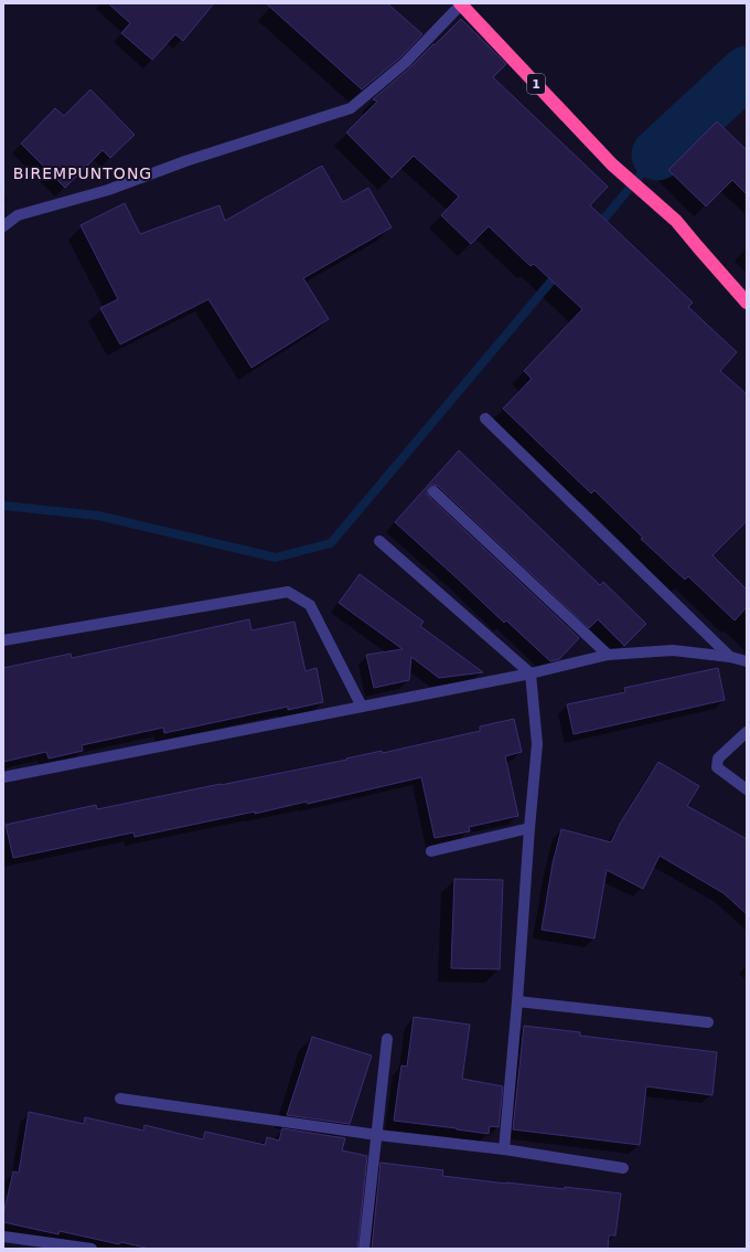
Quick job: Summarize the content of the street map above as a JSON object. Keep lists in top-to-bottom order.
{
  "streets": {
    "highway": ["1"]
  },
  "districts": ["BIREMPUNTONG"]
}
